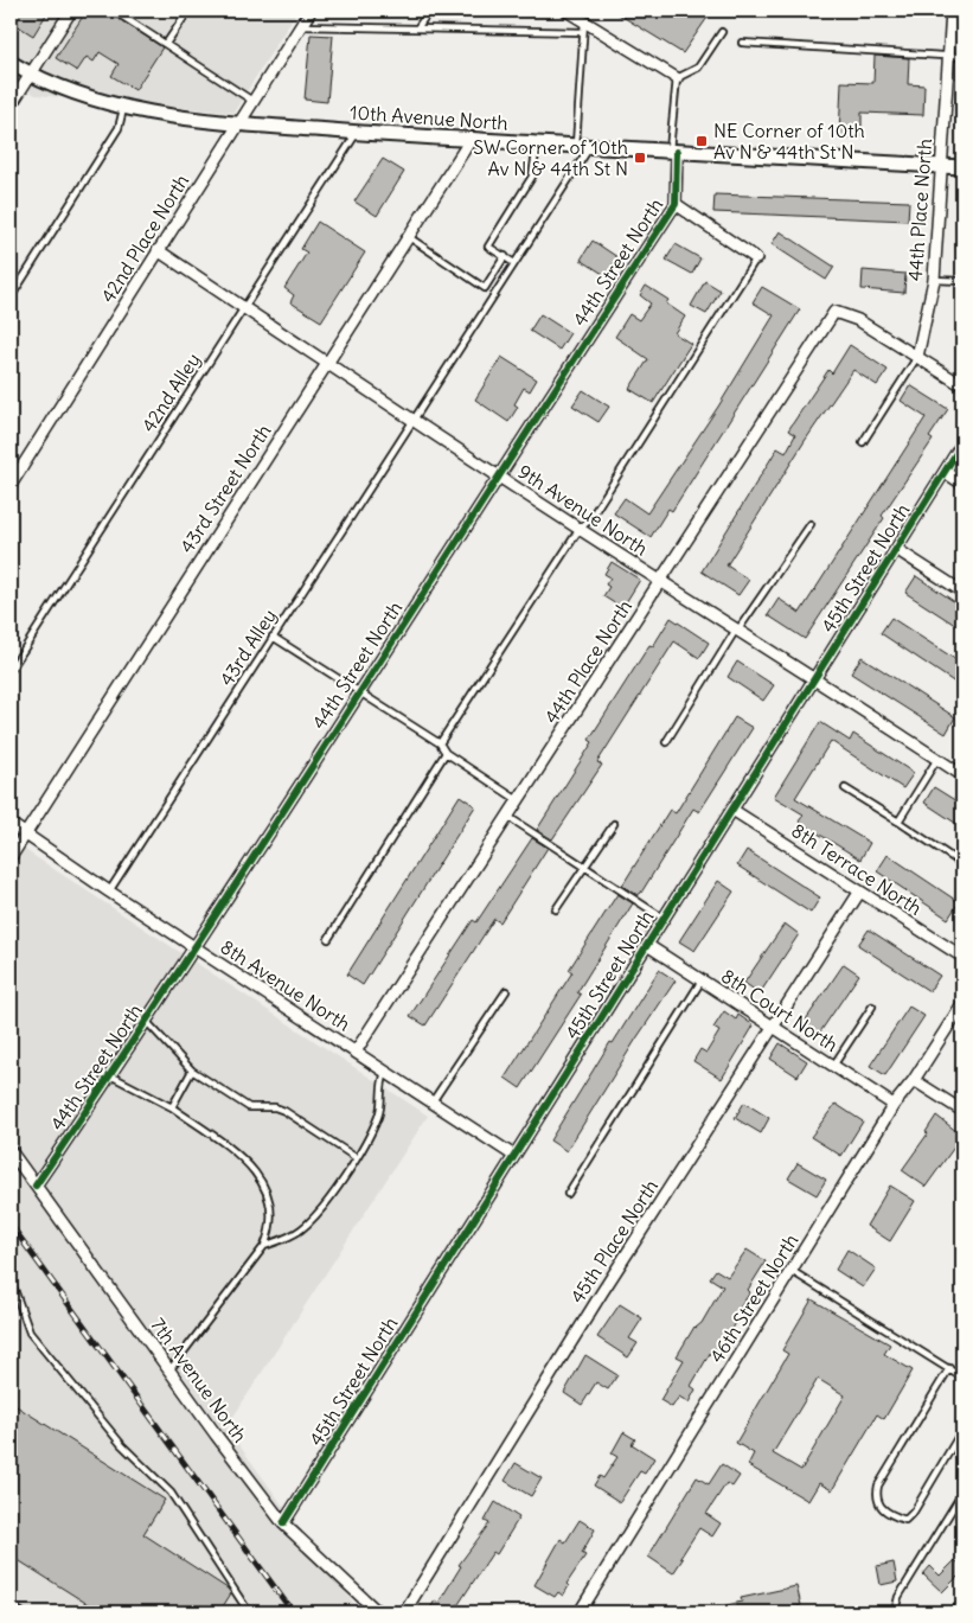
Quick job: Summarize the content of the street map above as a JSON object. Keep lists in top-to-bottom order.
{
  "streets": {
    "street": [
      "10th Avenue North",
      "44th Place North",
      "42nd Place North",
      "44th Street North",
      "43rd Street North",
      "9th Avenue North",
      "45th Street North",
      "8th Terrace North",
      "8th Avenue North",
      "8th Court North",
      "45th Place North",
      "46th Street North",
      "7th Avenue North"
    ],
    "lane": ["42nd Alley", "43rd Alley"]
  },
  "crossings": [
    ["10th Avenue North", "44th Place North"],
    ["10th Avenue North", "42nd Place North"],
    ["10th Avenue North", "44th Street North"],
    ["10th Avenue North", "42nd Alley"],
    ["10th Avenue North", "43rd Street North"],
    ["10th Avenue North", "43rd Alley"],
    ["44th Place North", "9th Avenue North"],
    ["44th Place North", "8th Avenue North"],
    ["42nd Place North", "9th Avenue North"],
    ["44th Street North", "9th Avenue North"],
    ["44th Street North", "8th Avenue North"],
    ["44th Street North", "7th Avenue North"],
    ["42nd Alley", "9th Avenue North"],
    ["43rd Street North", "9th Avenue North"],
    ["43rd Street North", "8th Avenue North"],
    ["9th Avenue North", "45th Street North"],
    ["9th Avenue North", "43rd Alley"],
    ["45th Street North", "8th Terrace North"],
    ["45th Street North", "8th Avenue North"],
    ["45th Street North", "8th Court North"],
    ["45th Street North", "7th Avenue North"],
    ["43rd Alley", "8th Avenue North"],
    ["8th Terrace North", "45th Place North"],
    ["8th Court North", "45th Place North"],
    ["8th Court North", "46th Street North"]
  ],
  "places": {
    "transit": ["NE Corner of 10th Av N & 44th St N", "SW Corner of 10th Av N & 44th St N"]
  }
}
